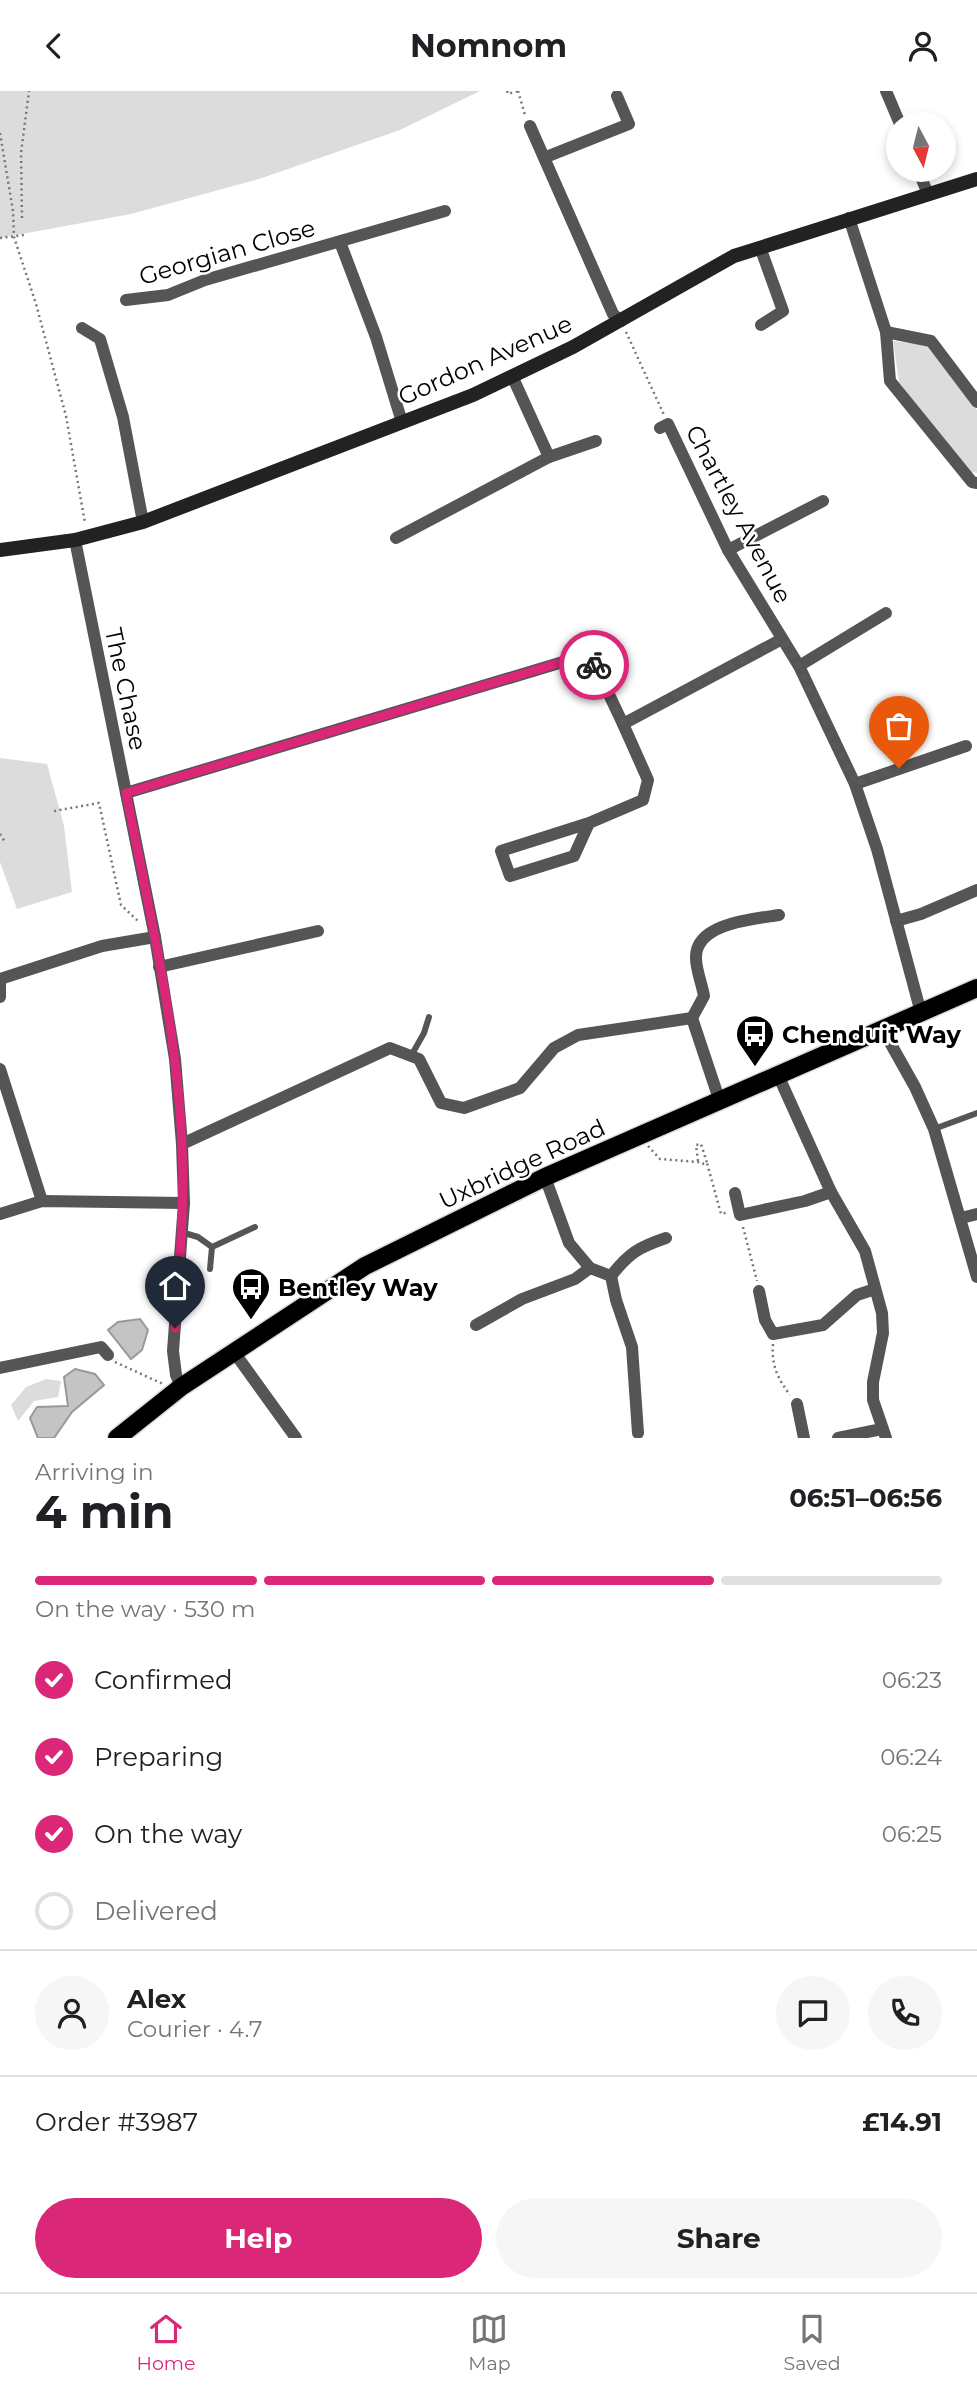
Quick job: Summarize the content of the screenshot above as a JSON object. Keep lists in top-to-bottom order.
{
  "streets": {
    "main road": ["Uxbridge Road"],
    "street": [
      "Georgian Close",
      "Gordon Avenue",
      "Chartley Avenue",
      "The Chase"
    ]
  },
  "crossings": [
    ["Georgian Close", "Gordon Avenue"],
    ["Gordon Avenue", "Chartley Avenue"],
    ["Gordon Avenue", "The Chase"],
    ["Chartley Avenue", "Uxbridge Road"],
    ["The Chase", "Uxbridge Road"]
  ],
  "places": {
    "bus stop": ["Chenduit Way", "Bentley Way"]
  },
  "north": "bottom",
  "page": {
    "header": "Nomnom",
    "heading": ["4 min", "Arriving in", "06:51–06:56"],
    "panel": [
      "Alex",
      "Courier · 4.7",
      "Order #3987",
      "£14.91"
    ],
    "bar": "On the way · 530 m",
    "list": [
      ["Confirmed", "06:23"],
      ["Preparing", "06:24"],
      ["On the way", "06:25"],
      "Delivered"
    ],
    "buttons": ["Help", "Share"],
    "tabs": ["Home", "Map", "Saved"]
  }
}
